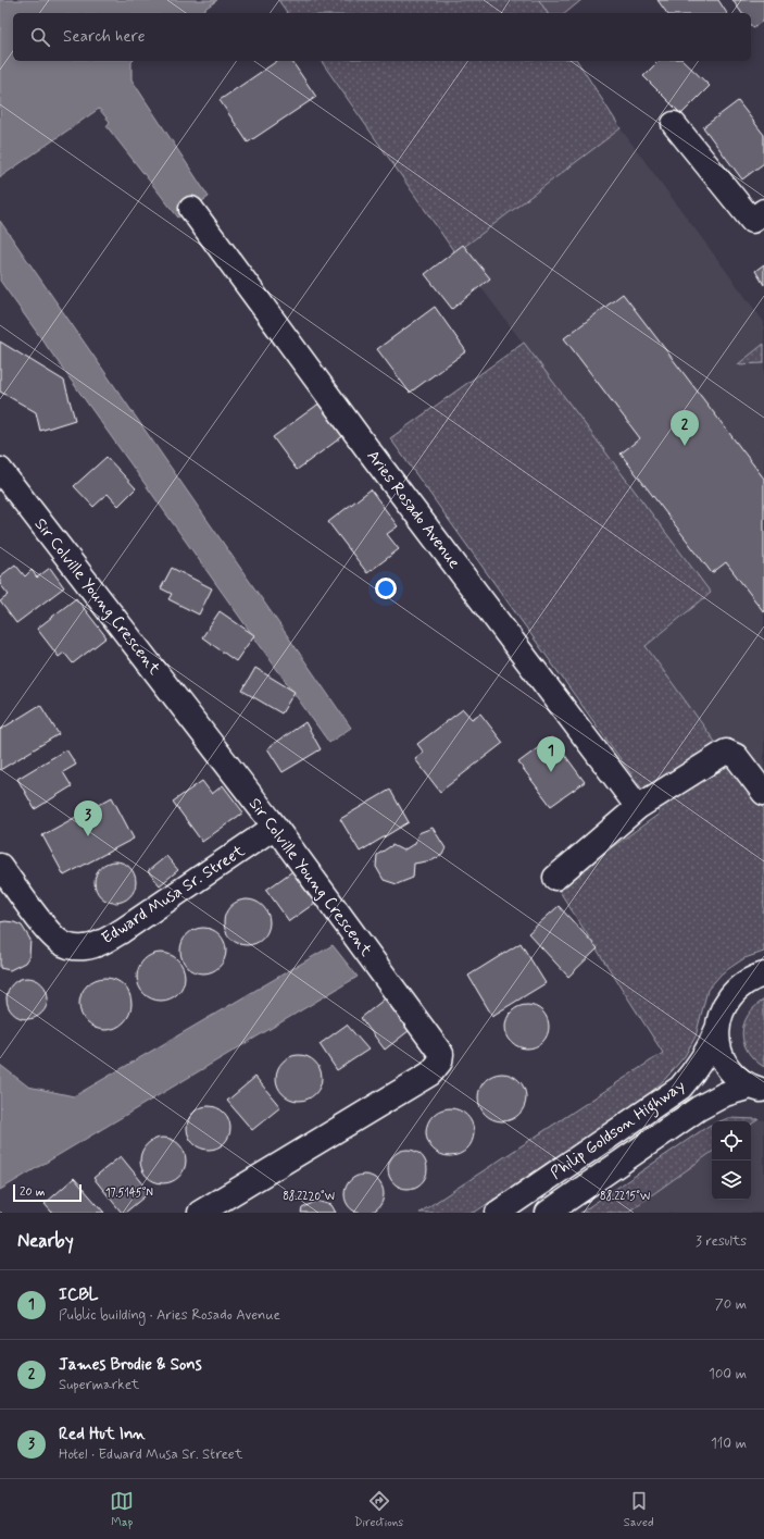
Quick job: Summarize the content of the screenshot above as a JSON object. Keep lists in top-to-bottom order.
{
  "streets": {
    "main road": [
      "Aries Rosado Avenue",
      "Sir Colville Young Crescent",
      "Edward Musa Sr. Street",
      "Philip Goldson Highway"
    ]
  },
  "crossings": [
    ["Sir Colville Young Crescent", "Edward Musa Sr. Street"]
  ],
  "scale_bar": "20 m",
  "page": {
    "search": "Search here",
    "pins": ["2", "1", "3"],
    "scale": "20 m",
    "heading": ["Nearby", "3 results"],
    "list": [
      {
        "mark": "1",
        "name": "ICBL",
        "note": "Public building · Aries Rosado Avenue",
        "value": "70 m"
      },
      {
        "mark": "2",
        "name": "James Brodie & Sons",
        "note": "Supermarket",
        "value": "100 m"
      },
      {
        "mark": "3",
        "name": "Red Hut Inn",
        "note": "Hotel · Edward Musa Sr. Street",
        "value": "110 m"
      }
    ],
    "nav": ["Map", "Directions", "Saved"]
  },
  "coordinates": ["17.5145°N", "88.2220°W", "88.2215°W"]
}
